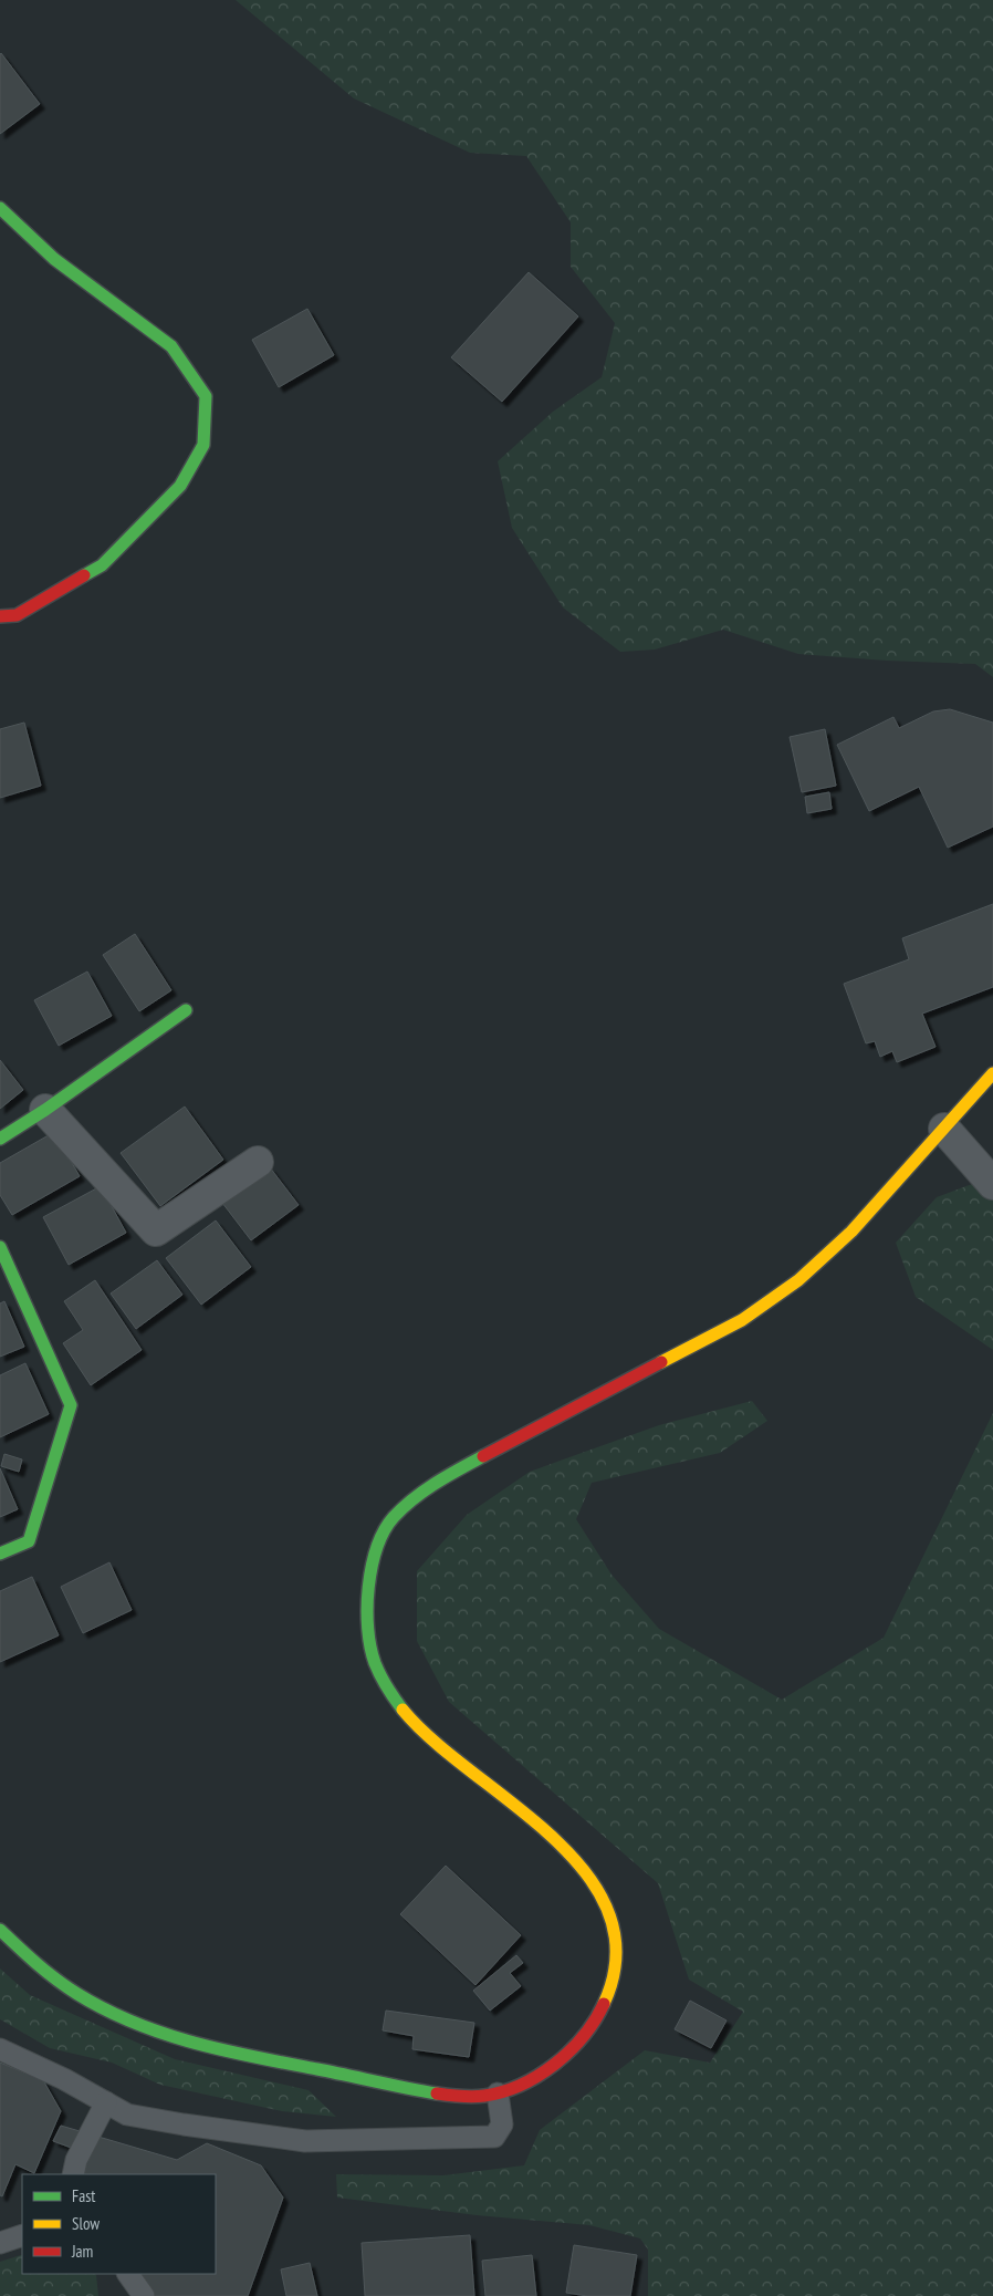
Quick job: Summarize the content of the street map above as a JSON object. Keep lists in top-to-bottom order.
{
  "legend": ["Fast", "Slow", "Jam"]
}
